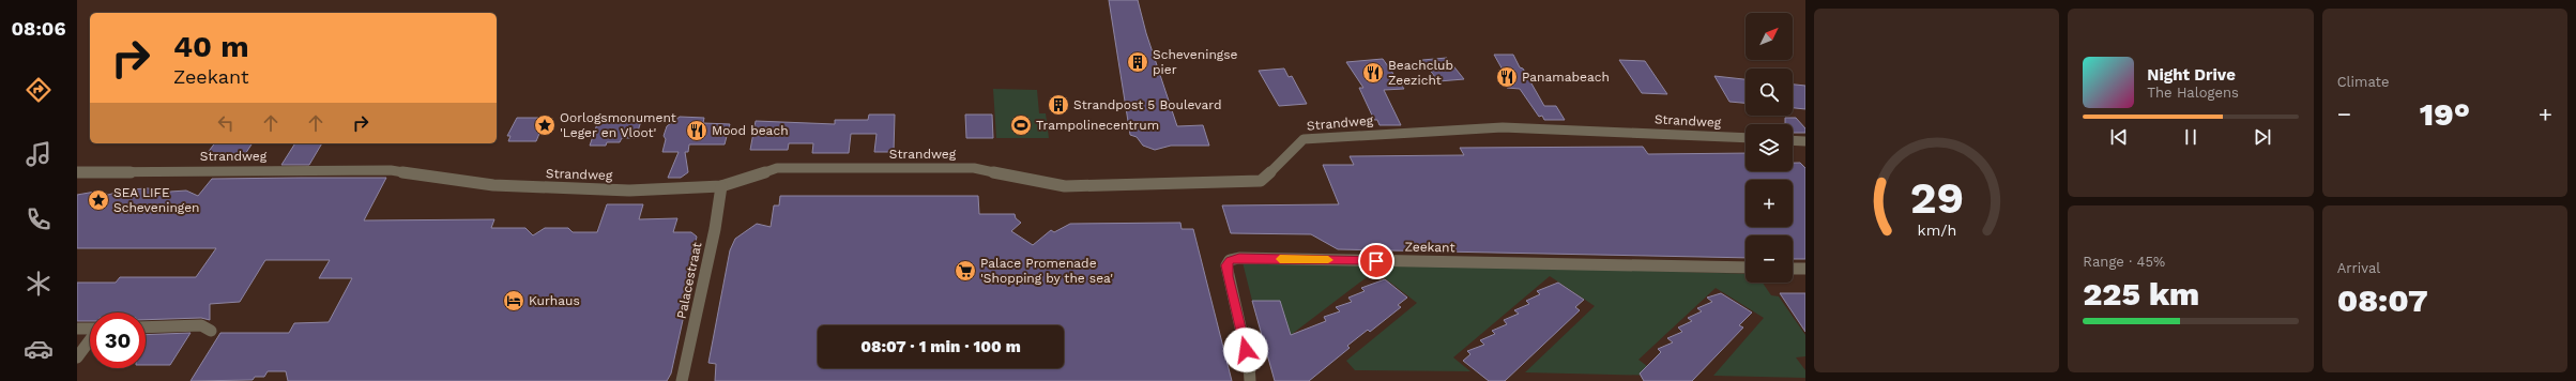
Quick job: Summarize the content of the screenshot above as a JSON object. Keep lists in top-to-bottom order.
{
  "streets": {
    "street": ["Strandweg", "Zeekant", "Palacestraat"]
  },
  "crossings": [
    ["Strandweg", "Palacestraat"]
  ],
  "places": {
    "building": ["Scheveningse pier", "Strandpost 5 Boulevard"],
    "restaurant": ["Beachclub Zeezicht", "Panamabeach", "Mood beach"],
    "place": ["Oorlogsmonument 'Leger en Vloot'", "SEA LIFE Scheveningen"],
    "sports": ["Trampolinecentrum"],
    "supermarket": ["Palace Promenade 'Shopping by the sea'"],
    "hotel": ["Kurhaus"]
  },
  "north": "top right",
  "page": {
    "tabs": "08:06",
    "tile": [
      "Climate",
      ["Range · 45%", "225 km"],
      ["Arrival", "08:07"]
    ],
    "map_buttons": ["+", "−"],
    "turn": ["40 m", "Zeekant"],
    "song": ["Night Drive", "The Halogens"],
    "heat": ["−", "19°", "+"],
    "limit": "30",
    "trip": "08:07 · 1 min · 100 m",
    "gauge": ["29", "km/h"]
  }
}
